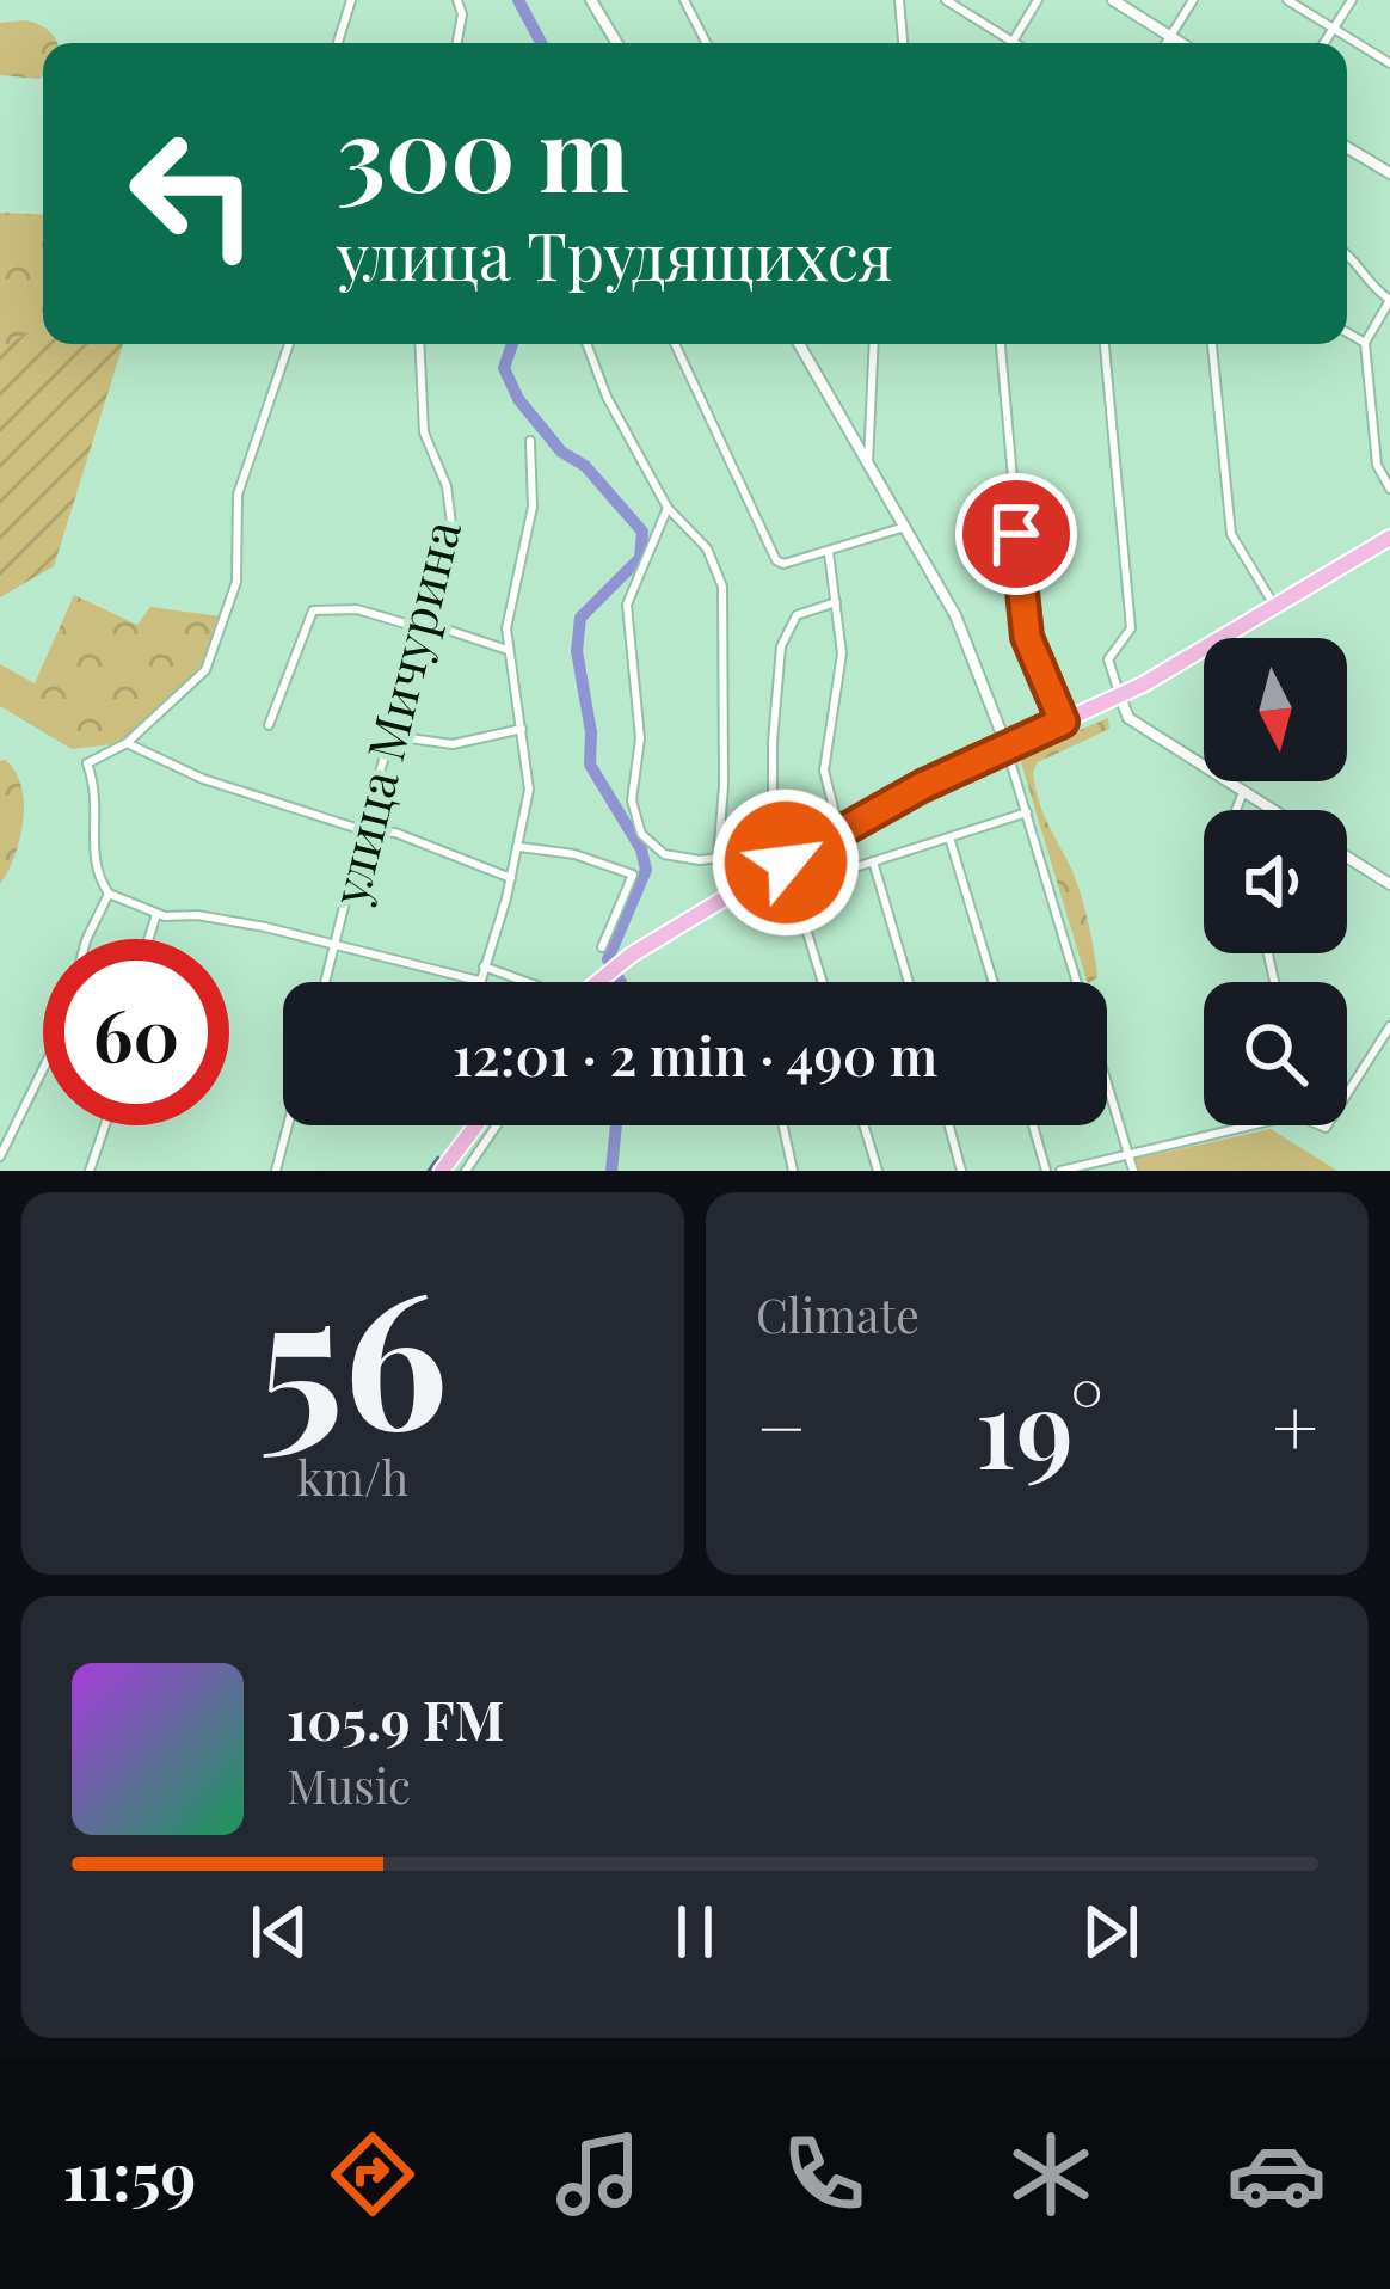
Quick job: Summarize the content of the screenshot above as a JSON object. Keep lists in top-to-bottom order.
{
  "streets": {
    "street": ["улица Мичурина"]
  },
  "north": "bottom",
  "page": {
    "turn": ["300 m", "улица Трудящихся"],
    "limit": "60",
    "trip": "12:01 · 2 min · 490 m",
    "tile": [
      ["56", "km/h"],
      "Climate"
    ],
    "heat": ["−", "19°", "+"],
    "song": ["105.9 FM", "Music"],
    "tabs": "11:59"
  }
}
